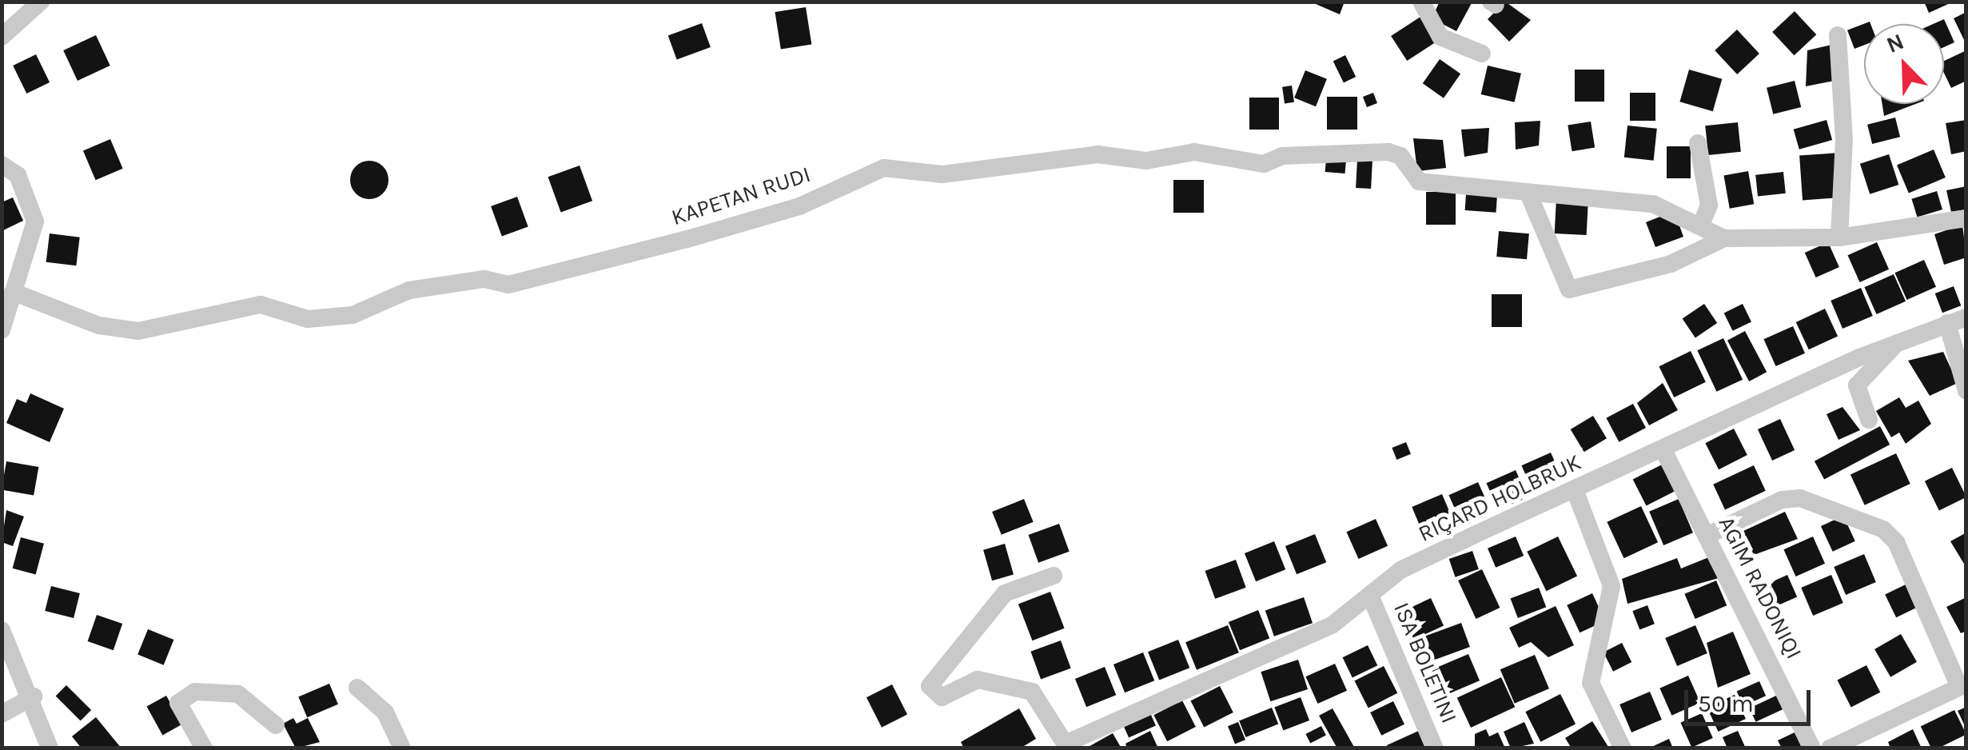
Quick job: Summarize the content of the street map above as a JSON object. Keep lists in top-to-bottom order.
{
  "streets": {
    "street": [
      "KAPETAN RUDI",
      "RIÇARD HOLBRUK",
      "AGIM RADONIQI",
      "ISA BOLETINI"
    ]
  },
  "crossings": [
    ["RIÇARD HOLBRUK", "AGIM RADONIQI"],
    ["RIÇARD HOLBRUK", "ISA BOLETINI"]
  ],
  "scale_bar": "50 m",
  "north": "top left"
}
